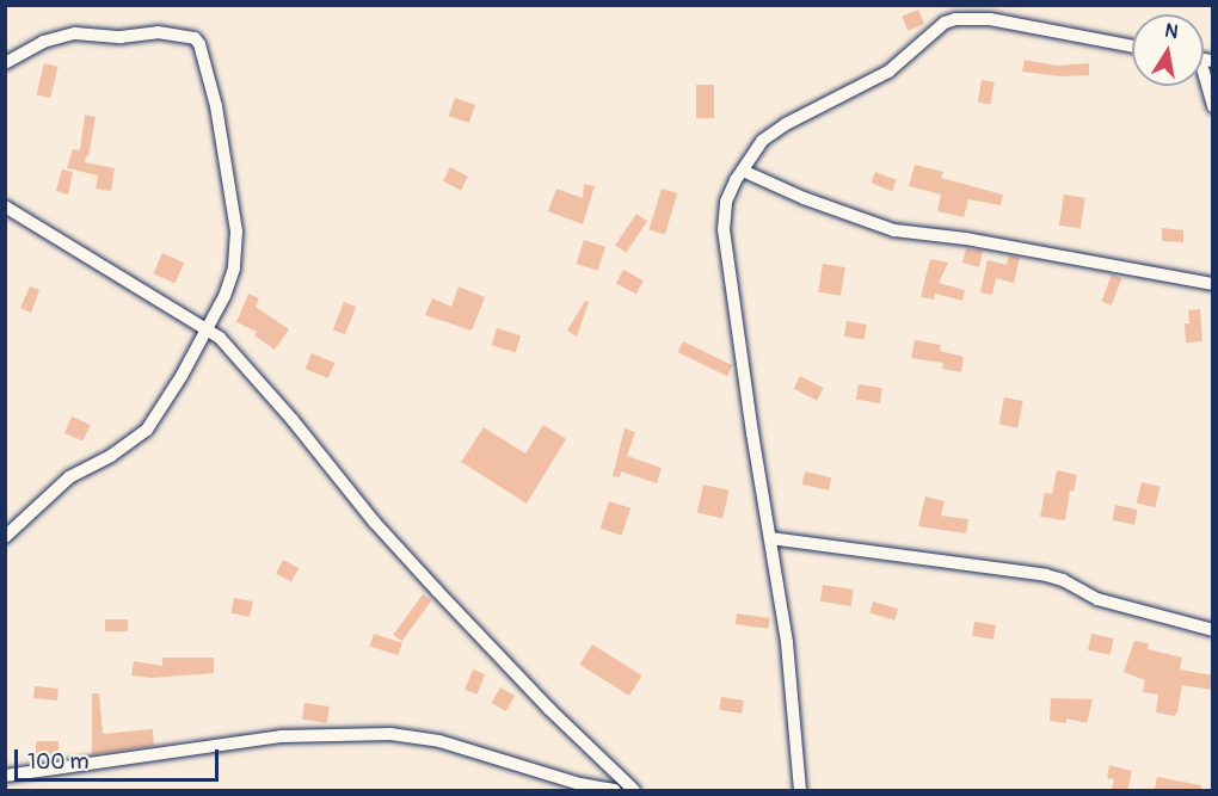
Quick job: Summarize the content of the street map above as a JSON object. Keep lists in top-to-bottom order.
{
  "scale_bar": "100 m",
  "north": "top"
}
